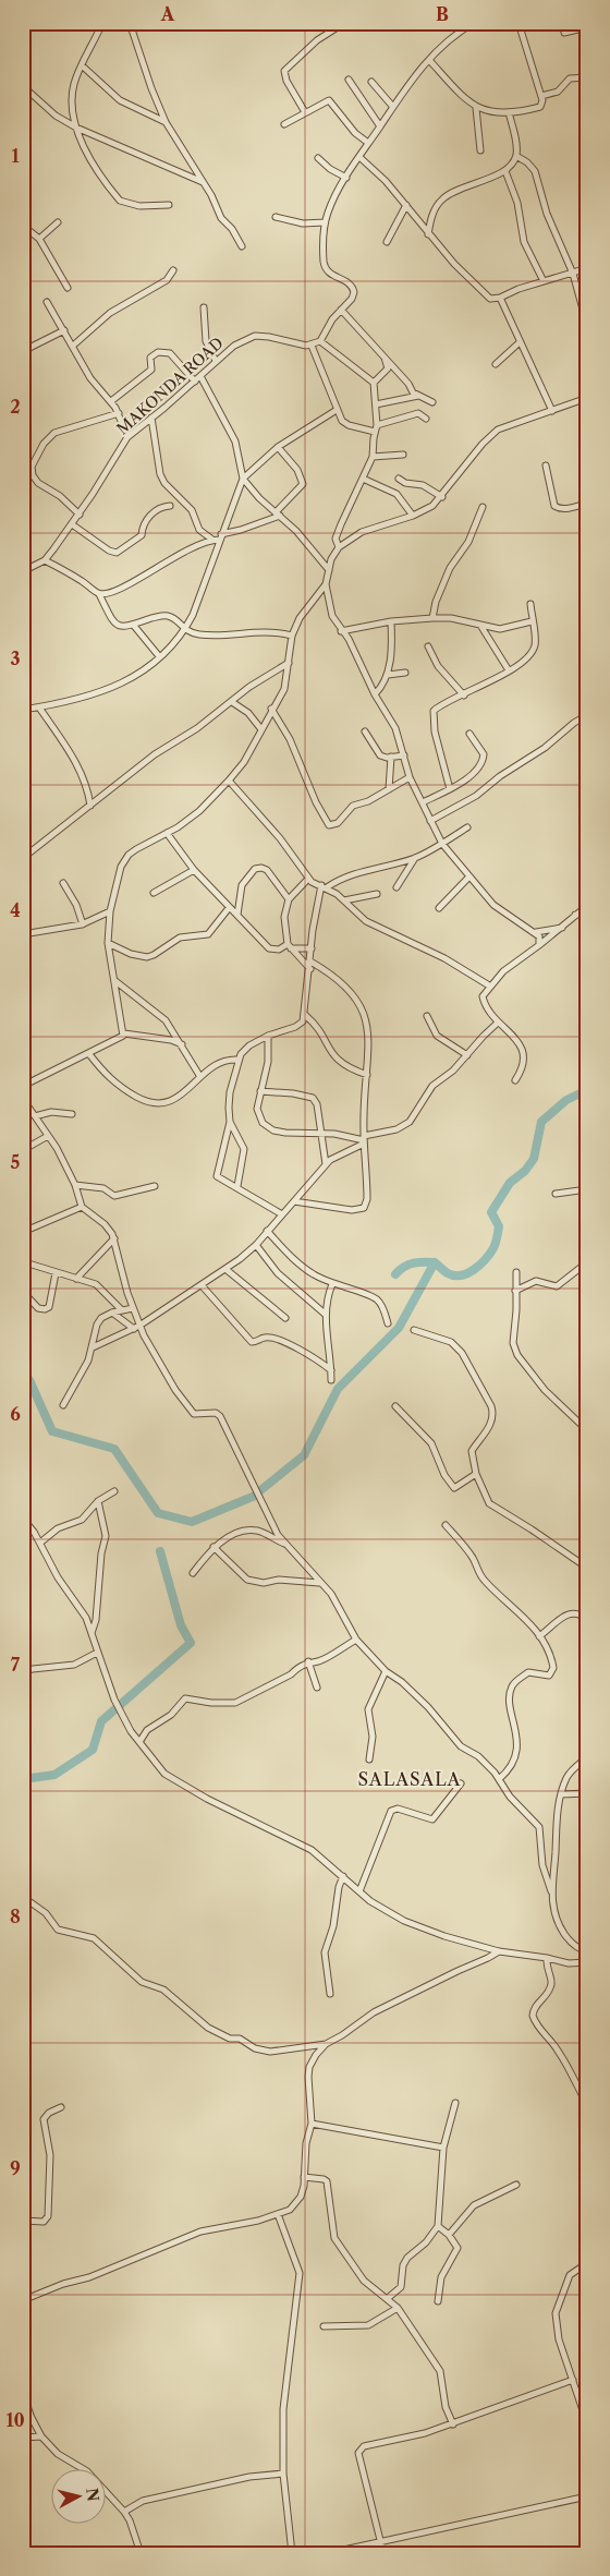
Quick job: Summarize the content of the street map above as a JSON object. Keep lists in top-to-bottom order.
{
  "streets": {
    "street": ["MAKONDA ROAD"]
  },
  "districts": ["SALASALA"],
  "north": "right",
  "grid": {
    "columns": ["A", "B"],
    "rows": [
      "1",
      "2",
      "3",
      "4",
      "5",
      "6",
      "7",
      "8",
      "9",
      "10"
    ]
  }
}
